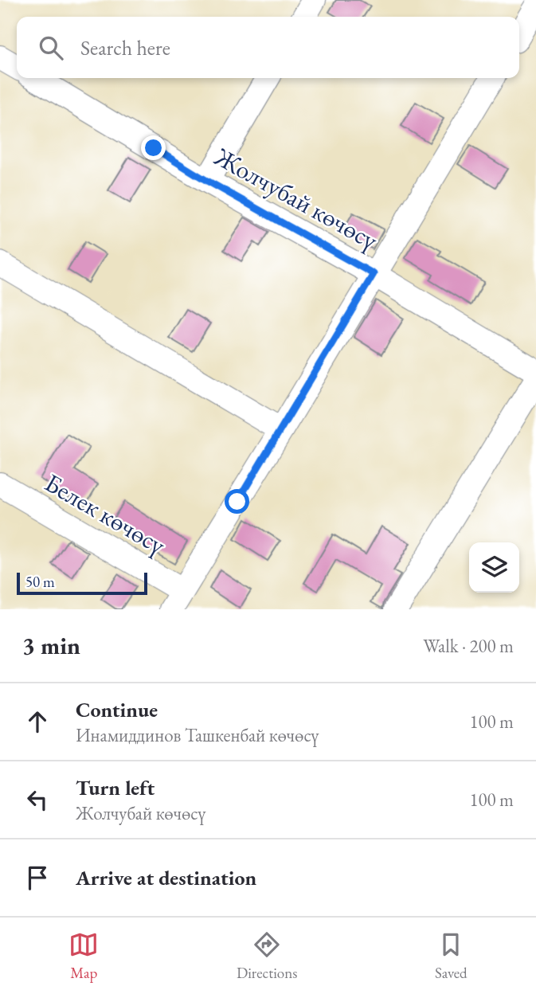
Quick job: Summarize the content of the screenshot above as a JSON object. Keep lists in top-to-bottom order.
{
  "streets": {
    "street": ["Жолчубай көчөсү", "Белек көчөсү"]
  },
  "scale_bar": "50 m",
  "page": {
    "search": "Search here",
    "scale": "50 m",
    "heading": ["3 min", "Walk · 200 m"],
    "list": [
      ["Continue", "Инамиддинов Ташкенбай көчөсү", "100 m"],
      ["Turn left", "Жолчубай көчөсү", "100 m"],
      "Arrive at destination"
    ],
    "nav": ["Map", "Directions", "Saved"]
  }
}
